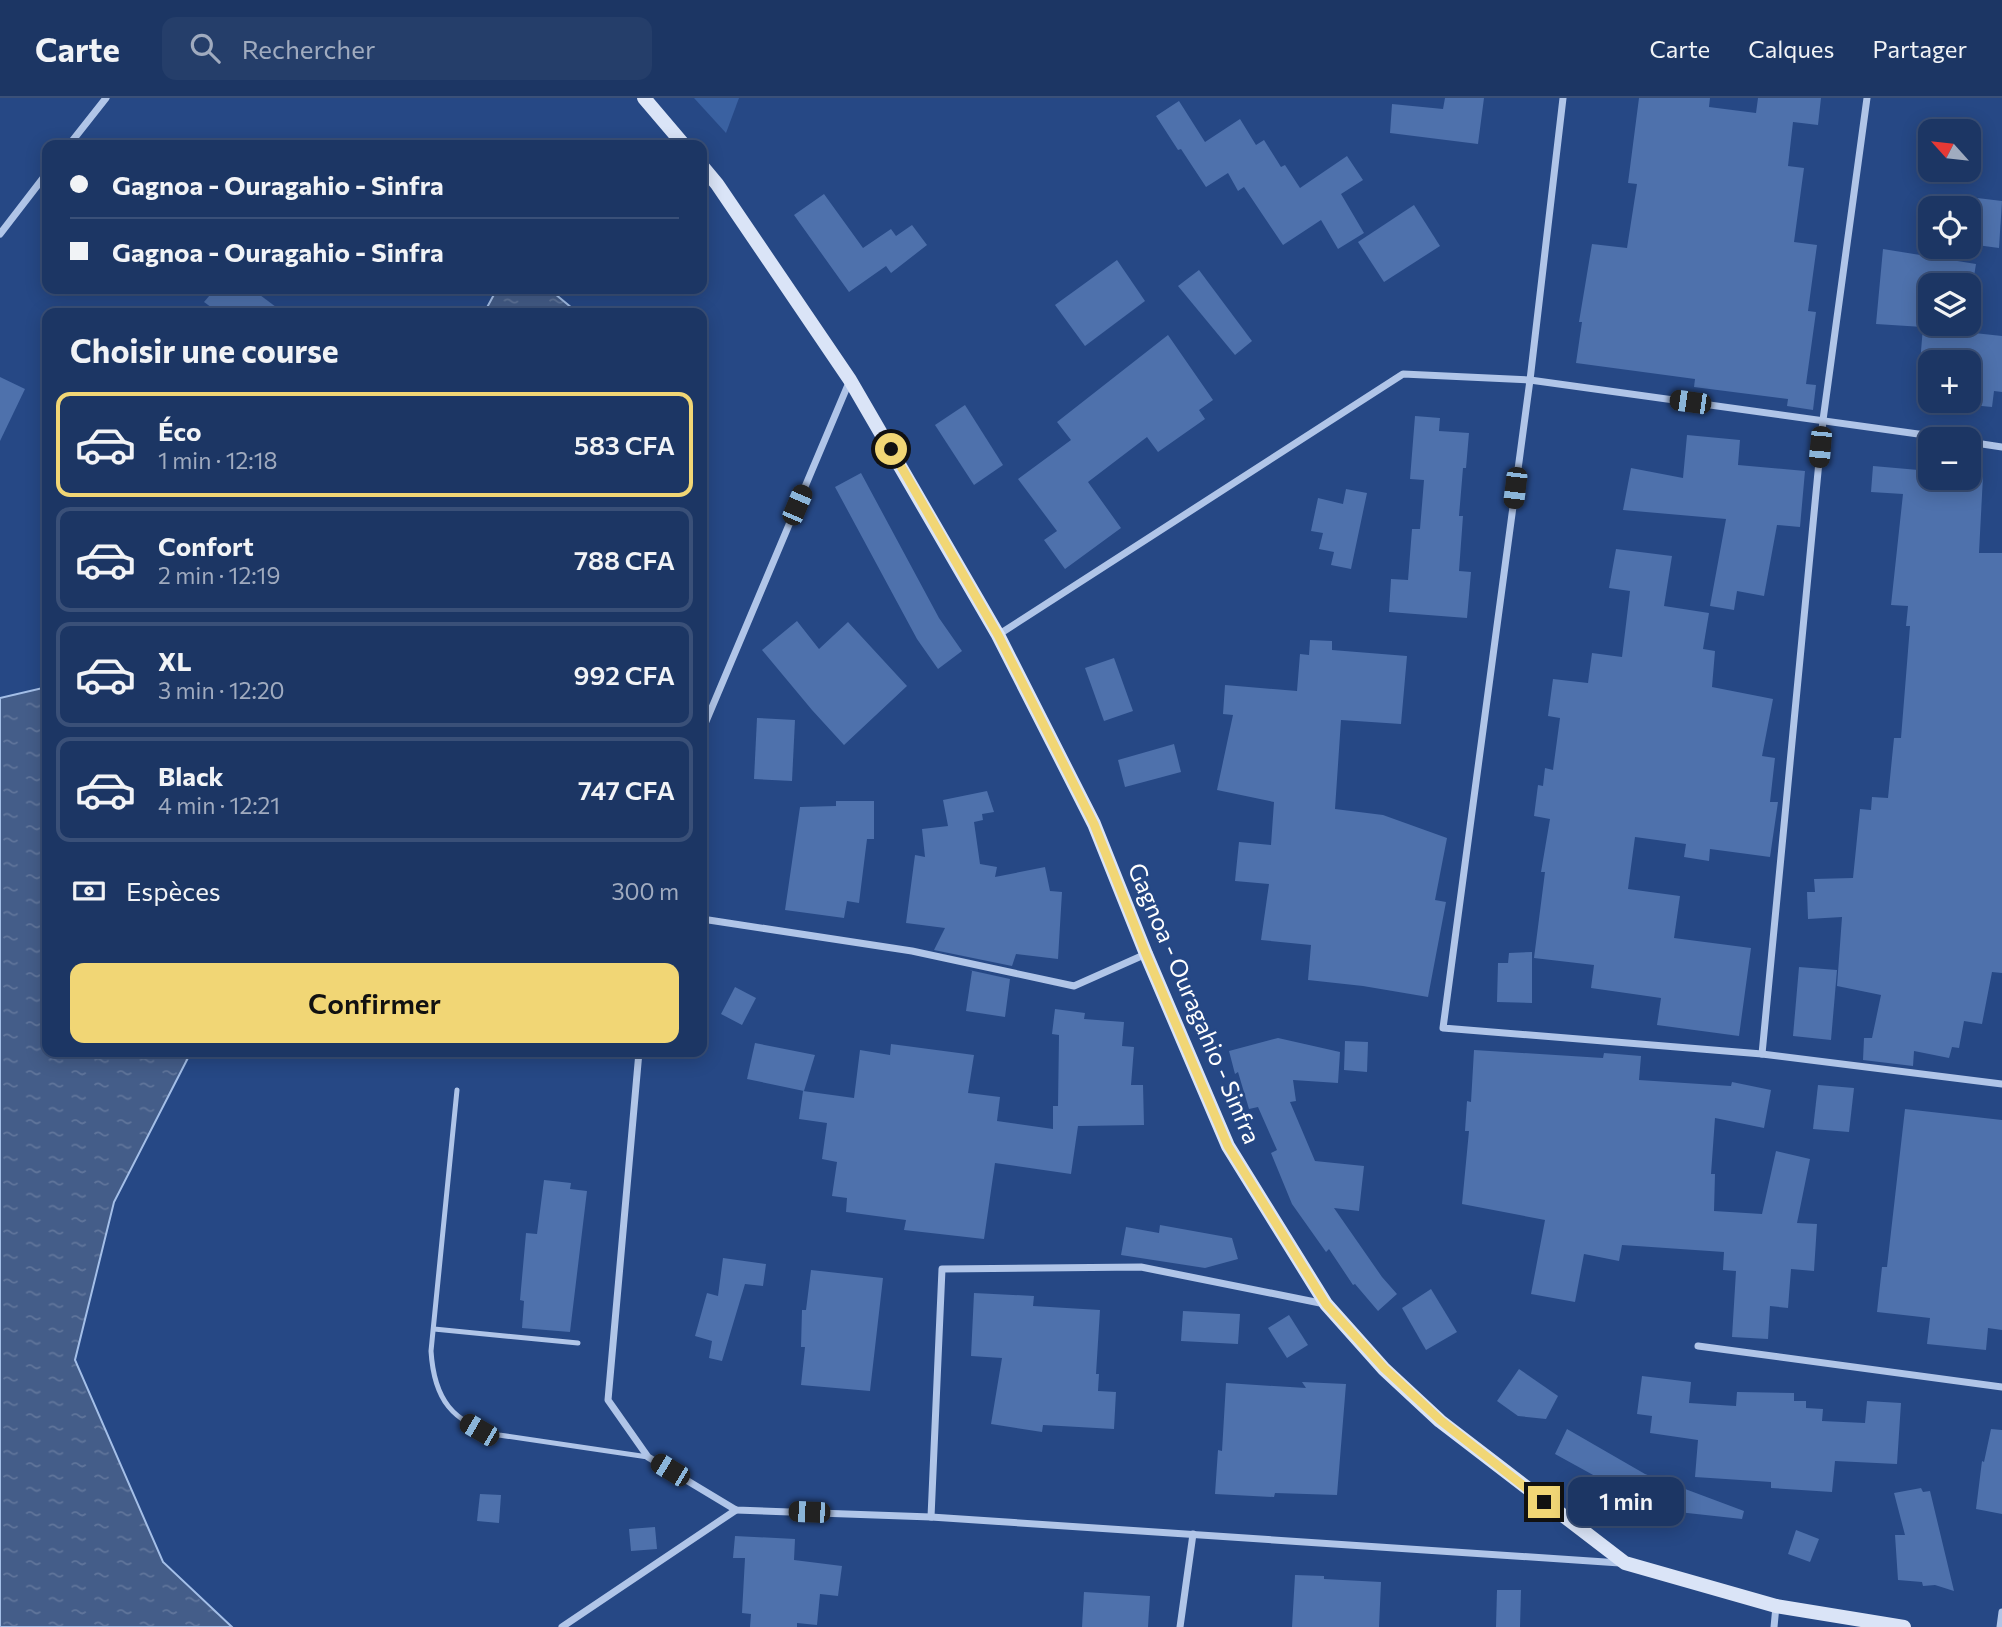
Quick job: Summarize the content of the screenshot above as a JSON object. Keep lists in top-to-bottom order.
{
  "streets": {
    "main road": ["Gagnoa - Ouragahio - Sinfra"]
  },
  "north": "top left",
  "page": {
    "header": "Carte",
    "search": "Rechercher",
    "nav": ["Carte", "Calques", "Partager"],
    "map_buttons": ["+", "−"],
    "banner": ["Gagnoa - Ouragahio - Sinfra", "Gagnoa - Ouragahio - Sinfra"],
    "heading": "Choisir une course",
    "list": [
      {
        "name": "Éco",
        "note": "1 min · 12:18",
        "value": "583 CFA"
      },
      {
        "name": "Confort",
        "note": "2 min · 12:19",
        "value": "788 CFA"
      },
      {
        "name": "XL",
        "note": "3 min · 12:20",
        "value": "992 CFA"
      },
      {
        "name": "Black",
        "note": "4 min · 12:21",
        "value": "747 CFA"
      }
    ],
    "pay": ["Espèces", "300 m"],
    "buttons": "Confirmer",
    "bubble": "1 min"
  }
}
